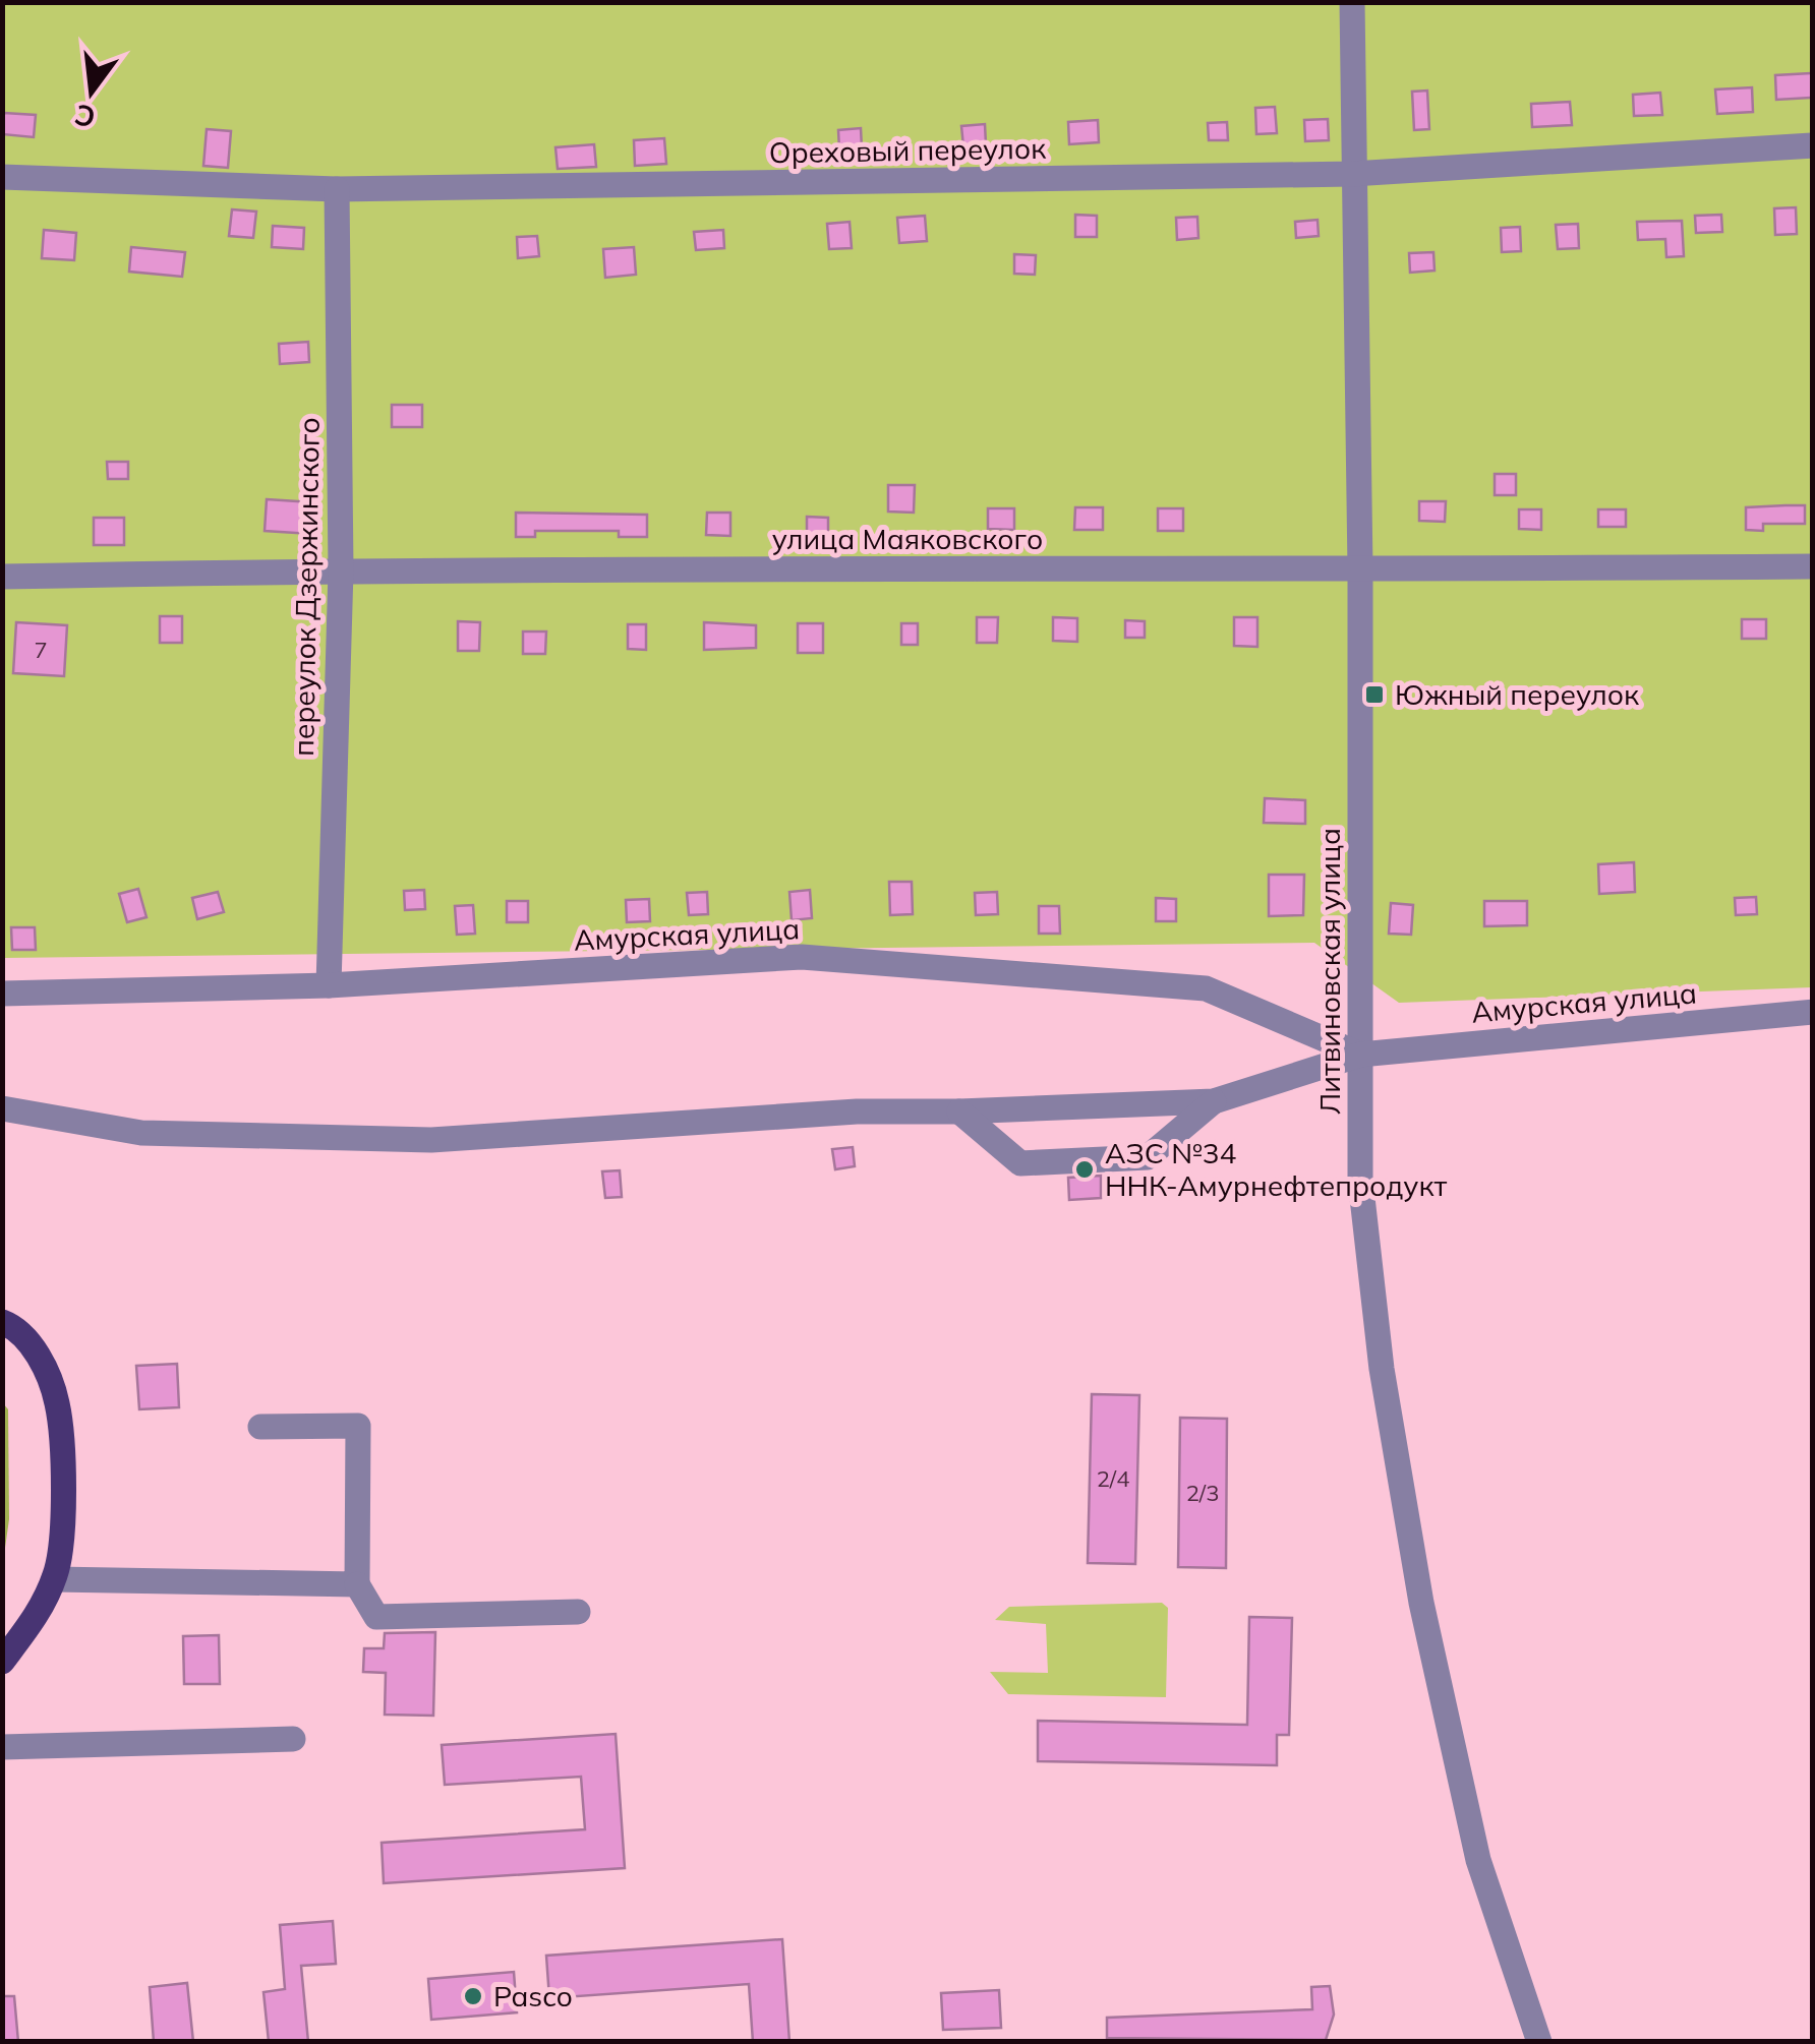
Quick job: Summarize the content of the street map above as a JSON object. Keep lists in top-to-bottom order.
{
  "streets": {
    "street": [
      "Ореховый переулок",
      "улица Маяковского",
      "переулок Дзержинского",
      "Амурская улица",
      "Литвиновская улица"
    ]
  },
  "crossings": [
    ["Ореховый переулок", "переулок Дзержинского"],
    ["Ореховый переулок", "Литвиновская улица"],
    ["улица Маяковского", "переулок Дзержинского"],
    ["улица Маяковского", "Литвиновская улица"],
    ["переулок Дзержинского", "Амурская улица"],
    ["Амурская улица", "Литвиновская улица"]
  ],
  "places": {
    "transit": ["Южный переулок"],
    "other": ["АЗС №34 ННК-Амурнефтепродукт", "Pasco"]
  },
  "house_numbers": ["7", "2/4", "2/3"],
  "north": "bottom"
}
